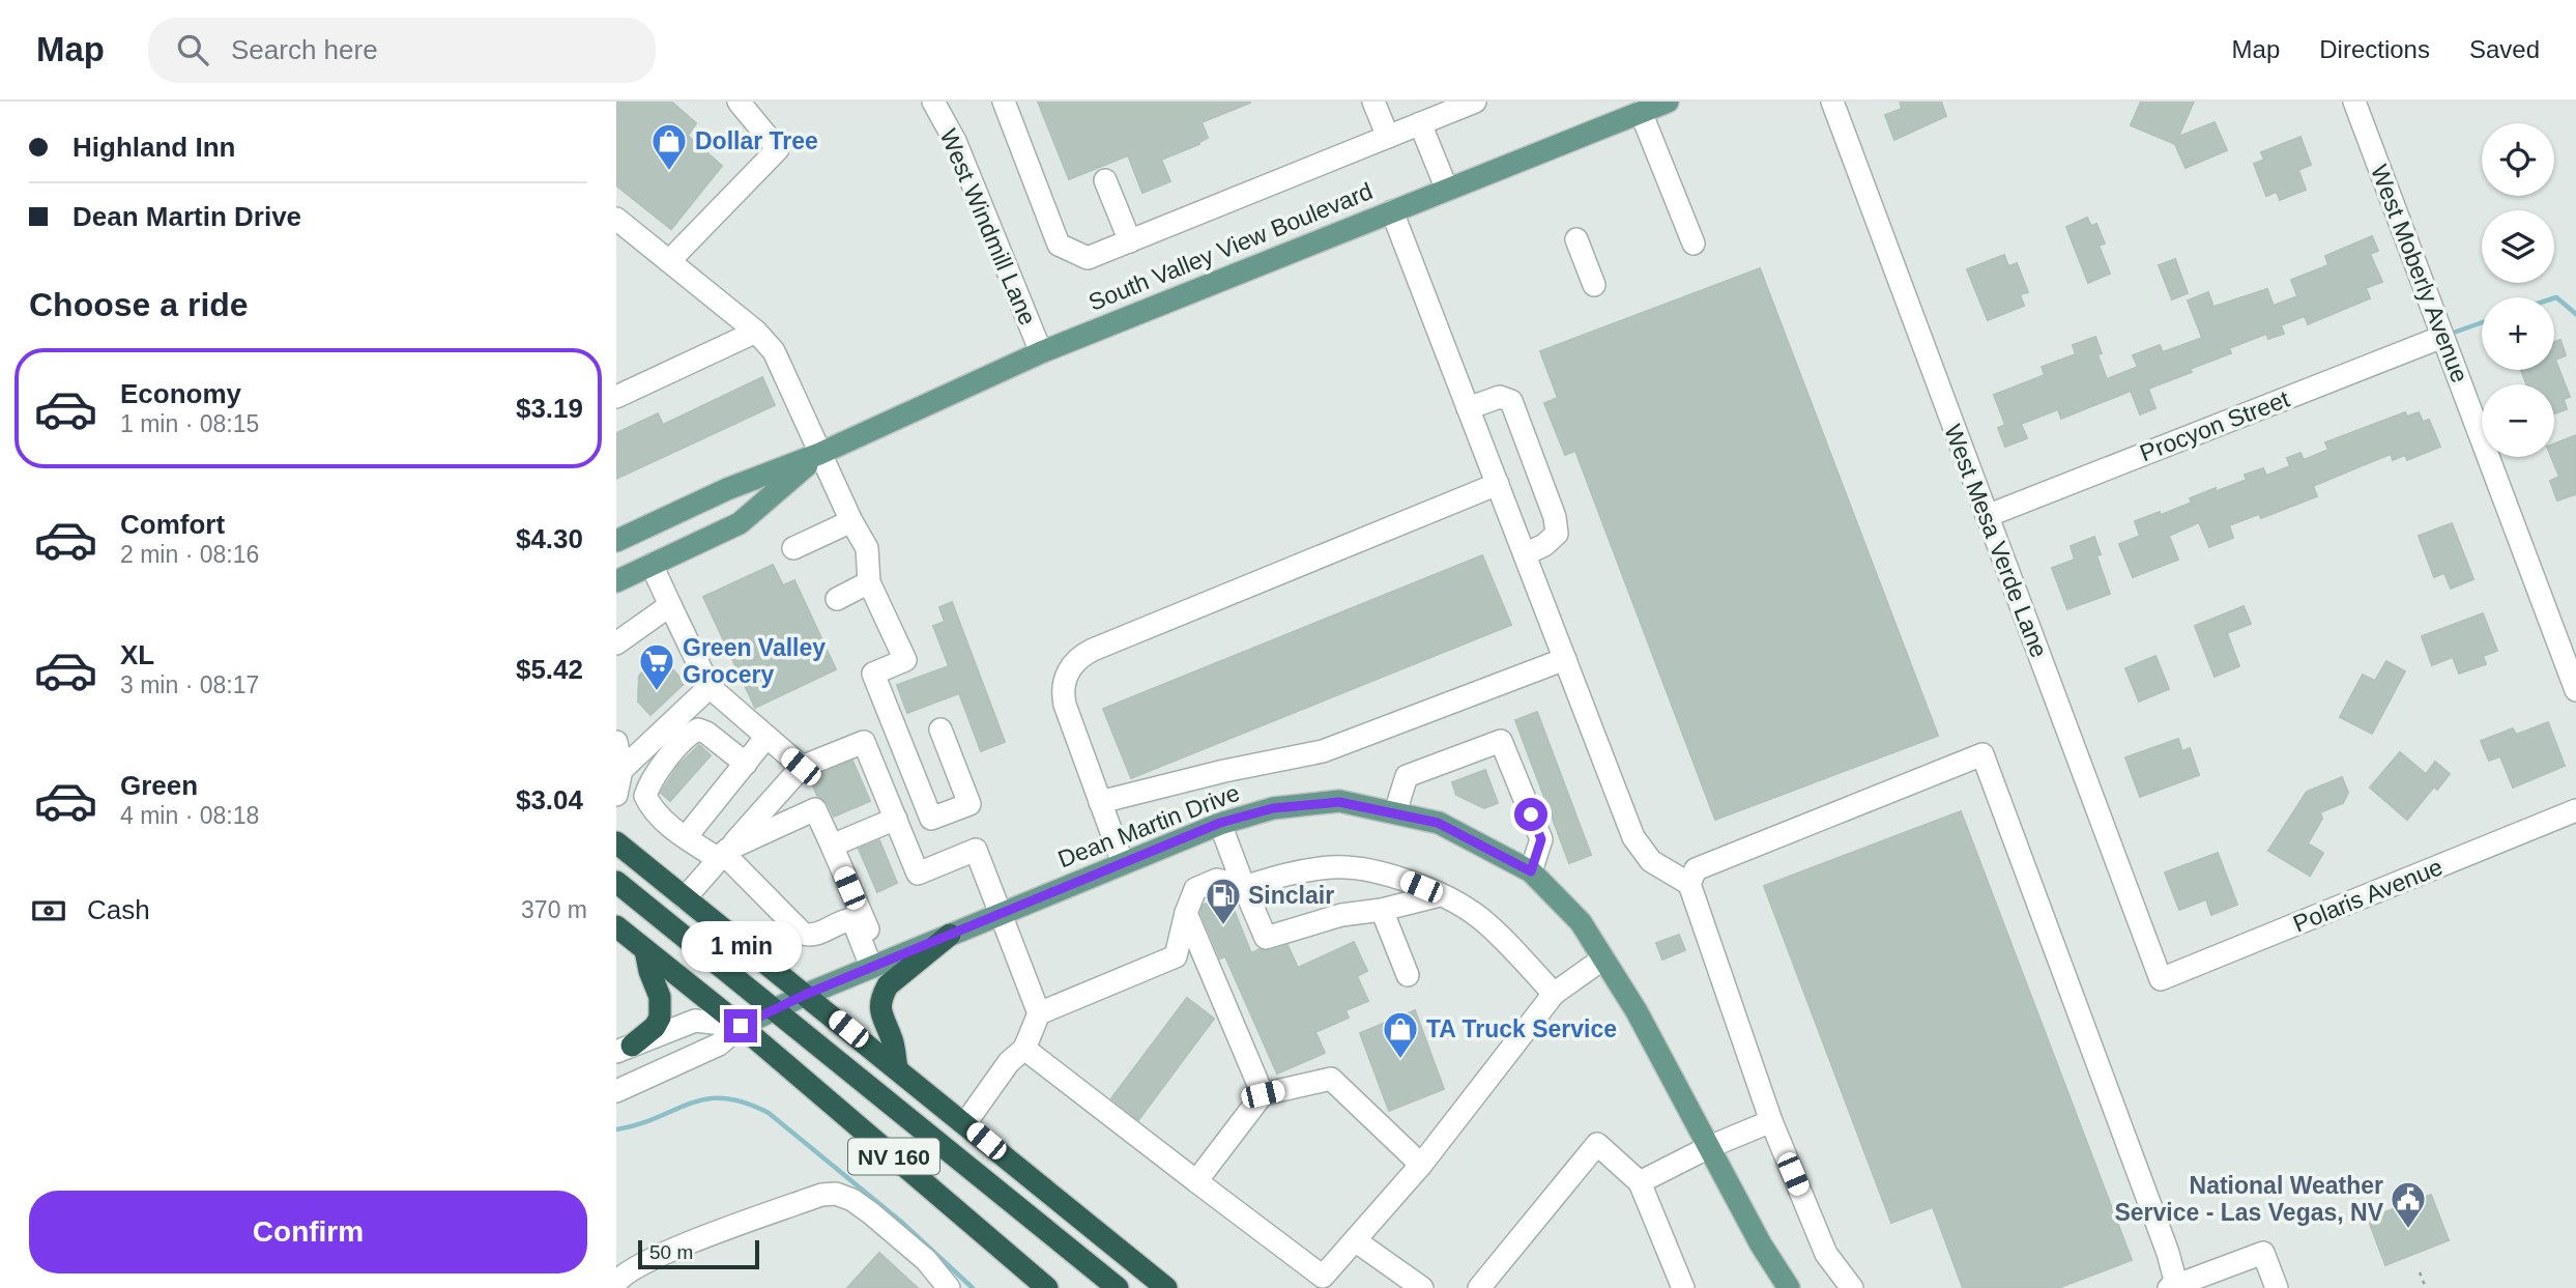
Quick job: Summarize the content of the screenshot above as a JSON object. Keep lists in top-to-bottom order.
{
  "streets": {
    "highway": ["NV 160"],
    "main road": ["South Valley View Boulevard", "Dean Martin Drive"],
    "street": [
      "West Windmill Lane",
      "West Moberly Avenue",
      "Procyon Street",
      "West Mesa Verde Lane",
      "Polaris Avenue"
    ]
  },
  "crossings": [
    ["West Windmill Lane", "South Valley View Boulevard"],
    ["West Moberly Avenue", "Procyon Street"],
    ["Procyon Street", "West Mesa Verde Lane"],
    ["West Mesa Verde Lane", "Polaris Avenue"],
    ["Dean Martin Drive", "NV 160"]
  ],
  "places": {
    "shop": ["Dollar Tree", "TA Truck Service"],
    "supermarket": ["Green Valley Grocery"],
    "fuel station": ["Sinclair"],
    "public building": ["National Weather Service - Las Vegas, NV"]
  },
  "scale_bar": "50 m",
  "page": {
    "header": "Map",
    "search": "Search here",
    "nav": ["Map", "Directions", "Saved"],
    "banner": ["Highland Inn", "Dean Martin Drive"],
    "map_buttons": ["+", "−"],
    "heading": "Choose a ride",
    "list": [
      {
        "name": "Economy",
        "note": "1 min · 08:15",
        "value": "$3.19"
      },
      {
        "name": "Comfort",
        "note": "2 min · 08:16",
        "value": "$4.30"
      },
      {
        "name": "XL",
        "note": "3 min · 08:17",
        "value": "$5.42"
      },
      {
        "name": "Green",
        "note": "4 min · 08:18",
        "value": "$3.04"
      }
    ],
    "pay": ["Cash", "370 m"],
    "bubble": "1 min",
    "buttons": "Confirm",
    "scale": "50 m"
  }
}
